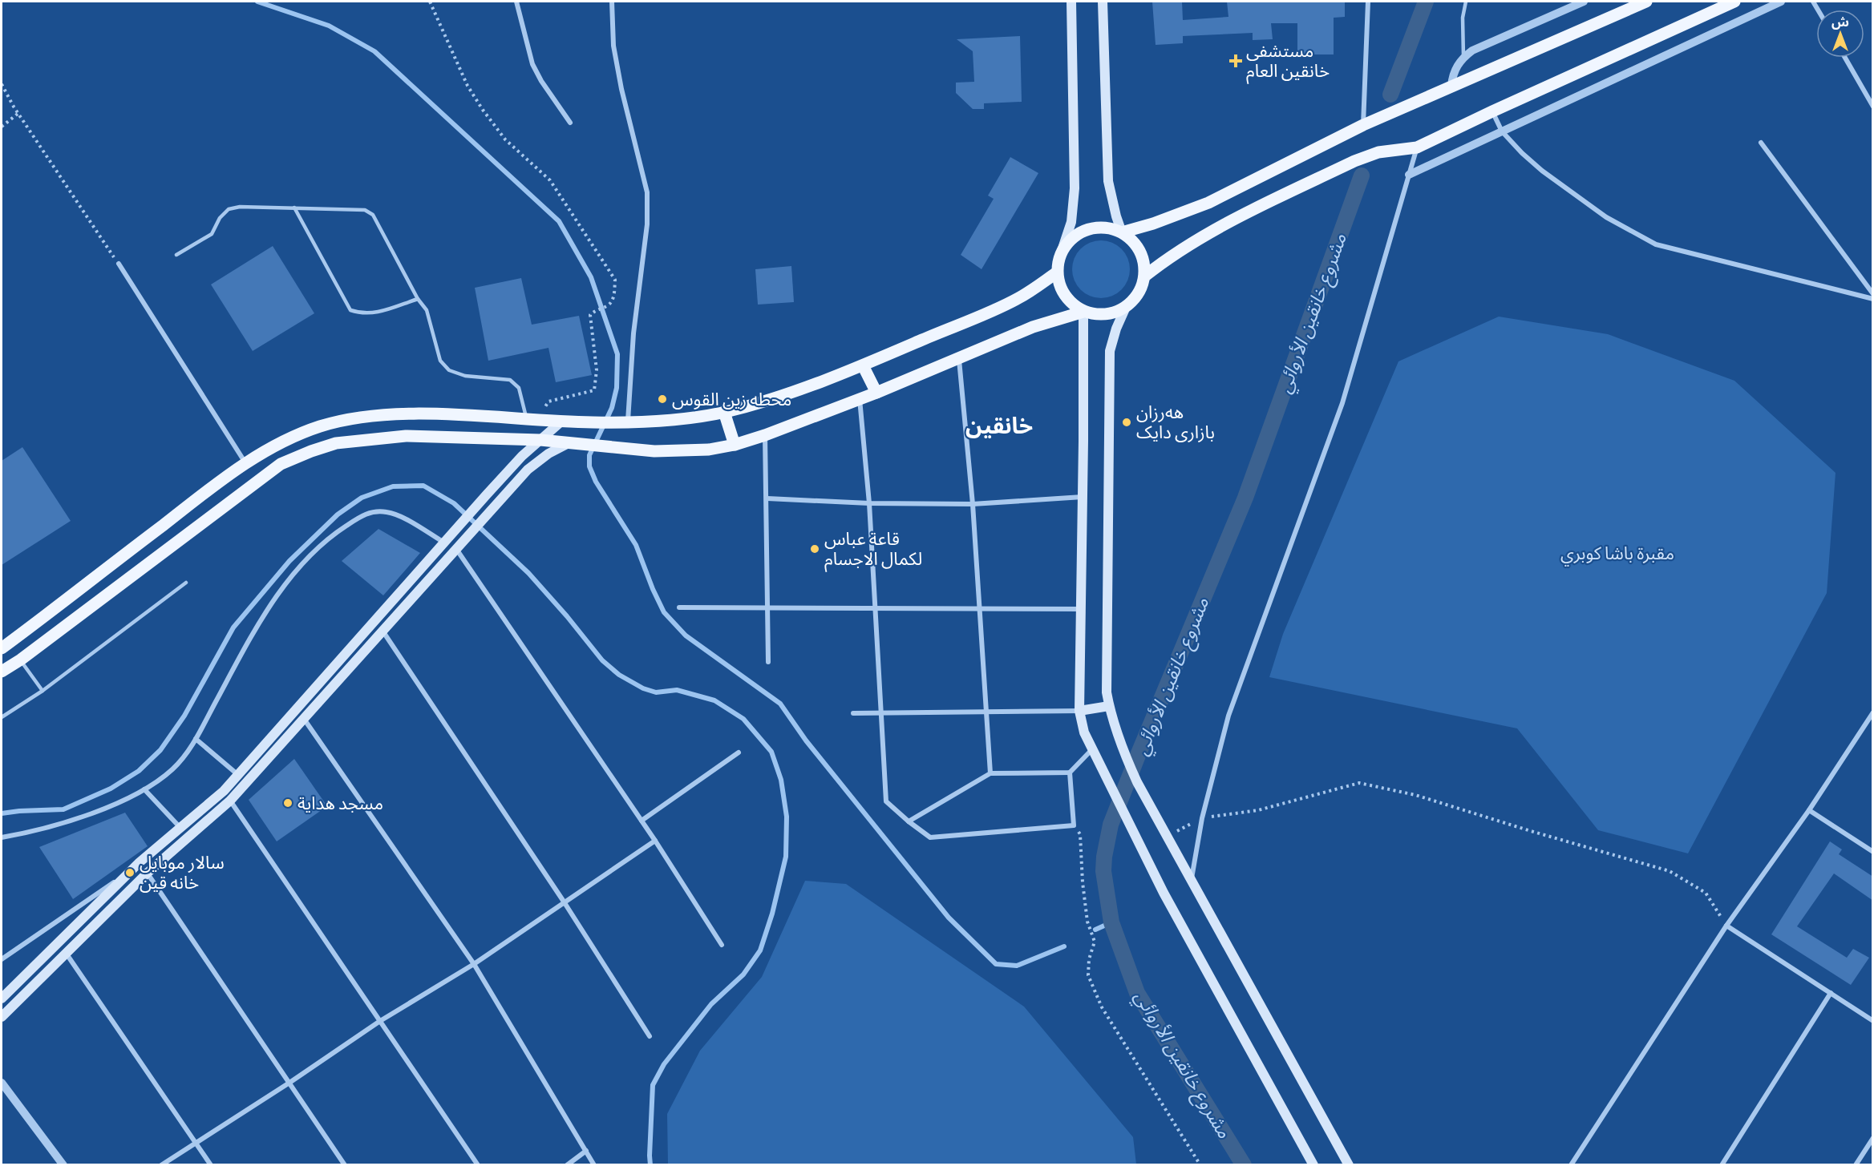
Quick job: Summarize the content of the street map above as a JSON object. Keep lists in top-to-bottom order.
{
  "districts": ["خانقين"],
  "water": ["مشروع خانقين الأروائي"],
  "parks": ["مقبرة باشا كوبري"],
  "places": {
    "health": ["مستشفى خانقين العام"],
    "other": [
      "محطه زين القوس",
      "هەرزان بازاری دایک",
      "قاعة عباس لكمال الاجسام",
      "مسجد هداية",
      "سالار موبايل خانه قين"
    ]
  },
  "north": "top"
}
